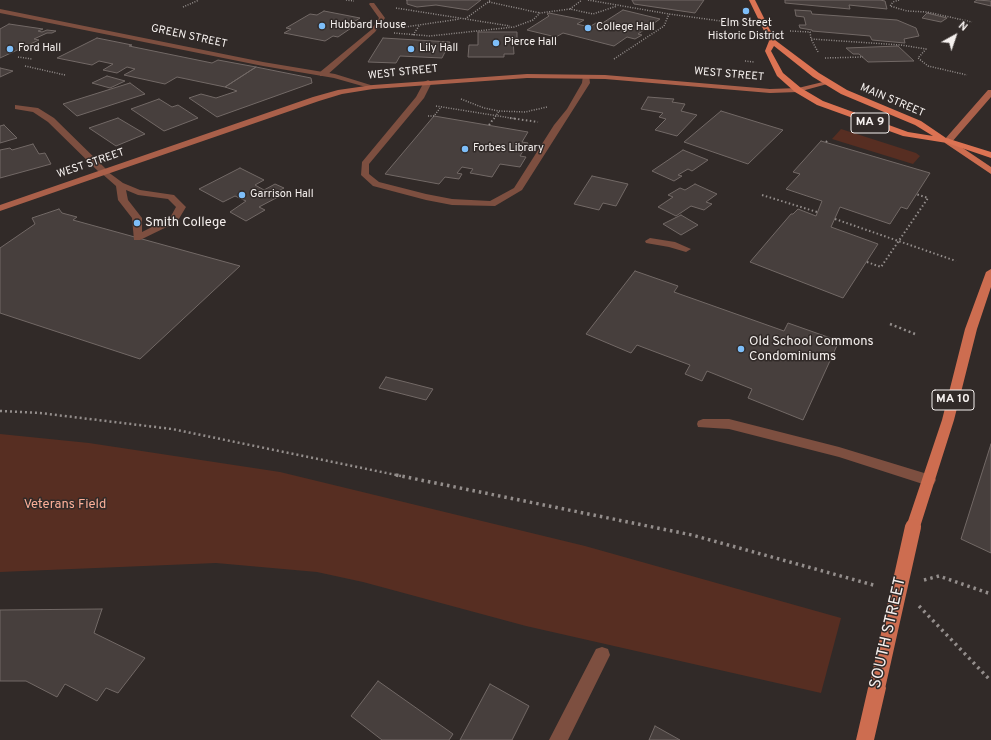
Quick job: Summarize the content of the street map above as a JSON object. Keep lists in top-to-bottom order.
{
  "streets": {
    "highway": ["MAIN STREET", "MA 9"],
    "main road": ["WEST STREET", "MA 10", "SOUTH STREET"],
    "street": ["GREEN STREET"]
  },
  "crossings": [
    ["GREEN STREET", "WEST STREET"],
    ["WEST STREET", "MAIN STREET"],
    ["WEST STREET", "MA 9"],
    ["MAIN STREET", "MA 9"],
    ["MA 10", "SOUTH STREET"]
  ],
  "parks": ["Veterans Field"],
  "places": [
    "Elm Street Historic District",
    "Hubbard House",
    "College Hall",
    "Pierce Hall",
    "Ford Hall",
    "Lily Hall",
    "Forbes Library",
    "Garrison Hall",
    "Smith College",
    "Old School Commons Condominiums"
  ],
  "north": "top right"
}
